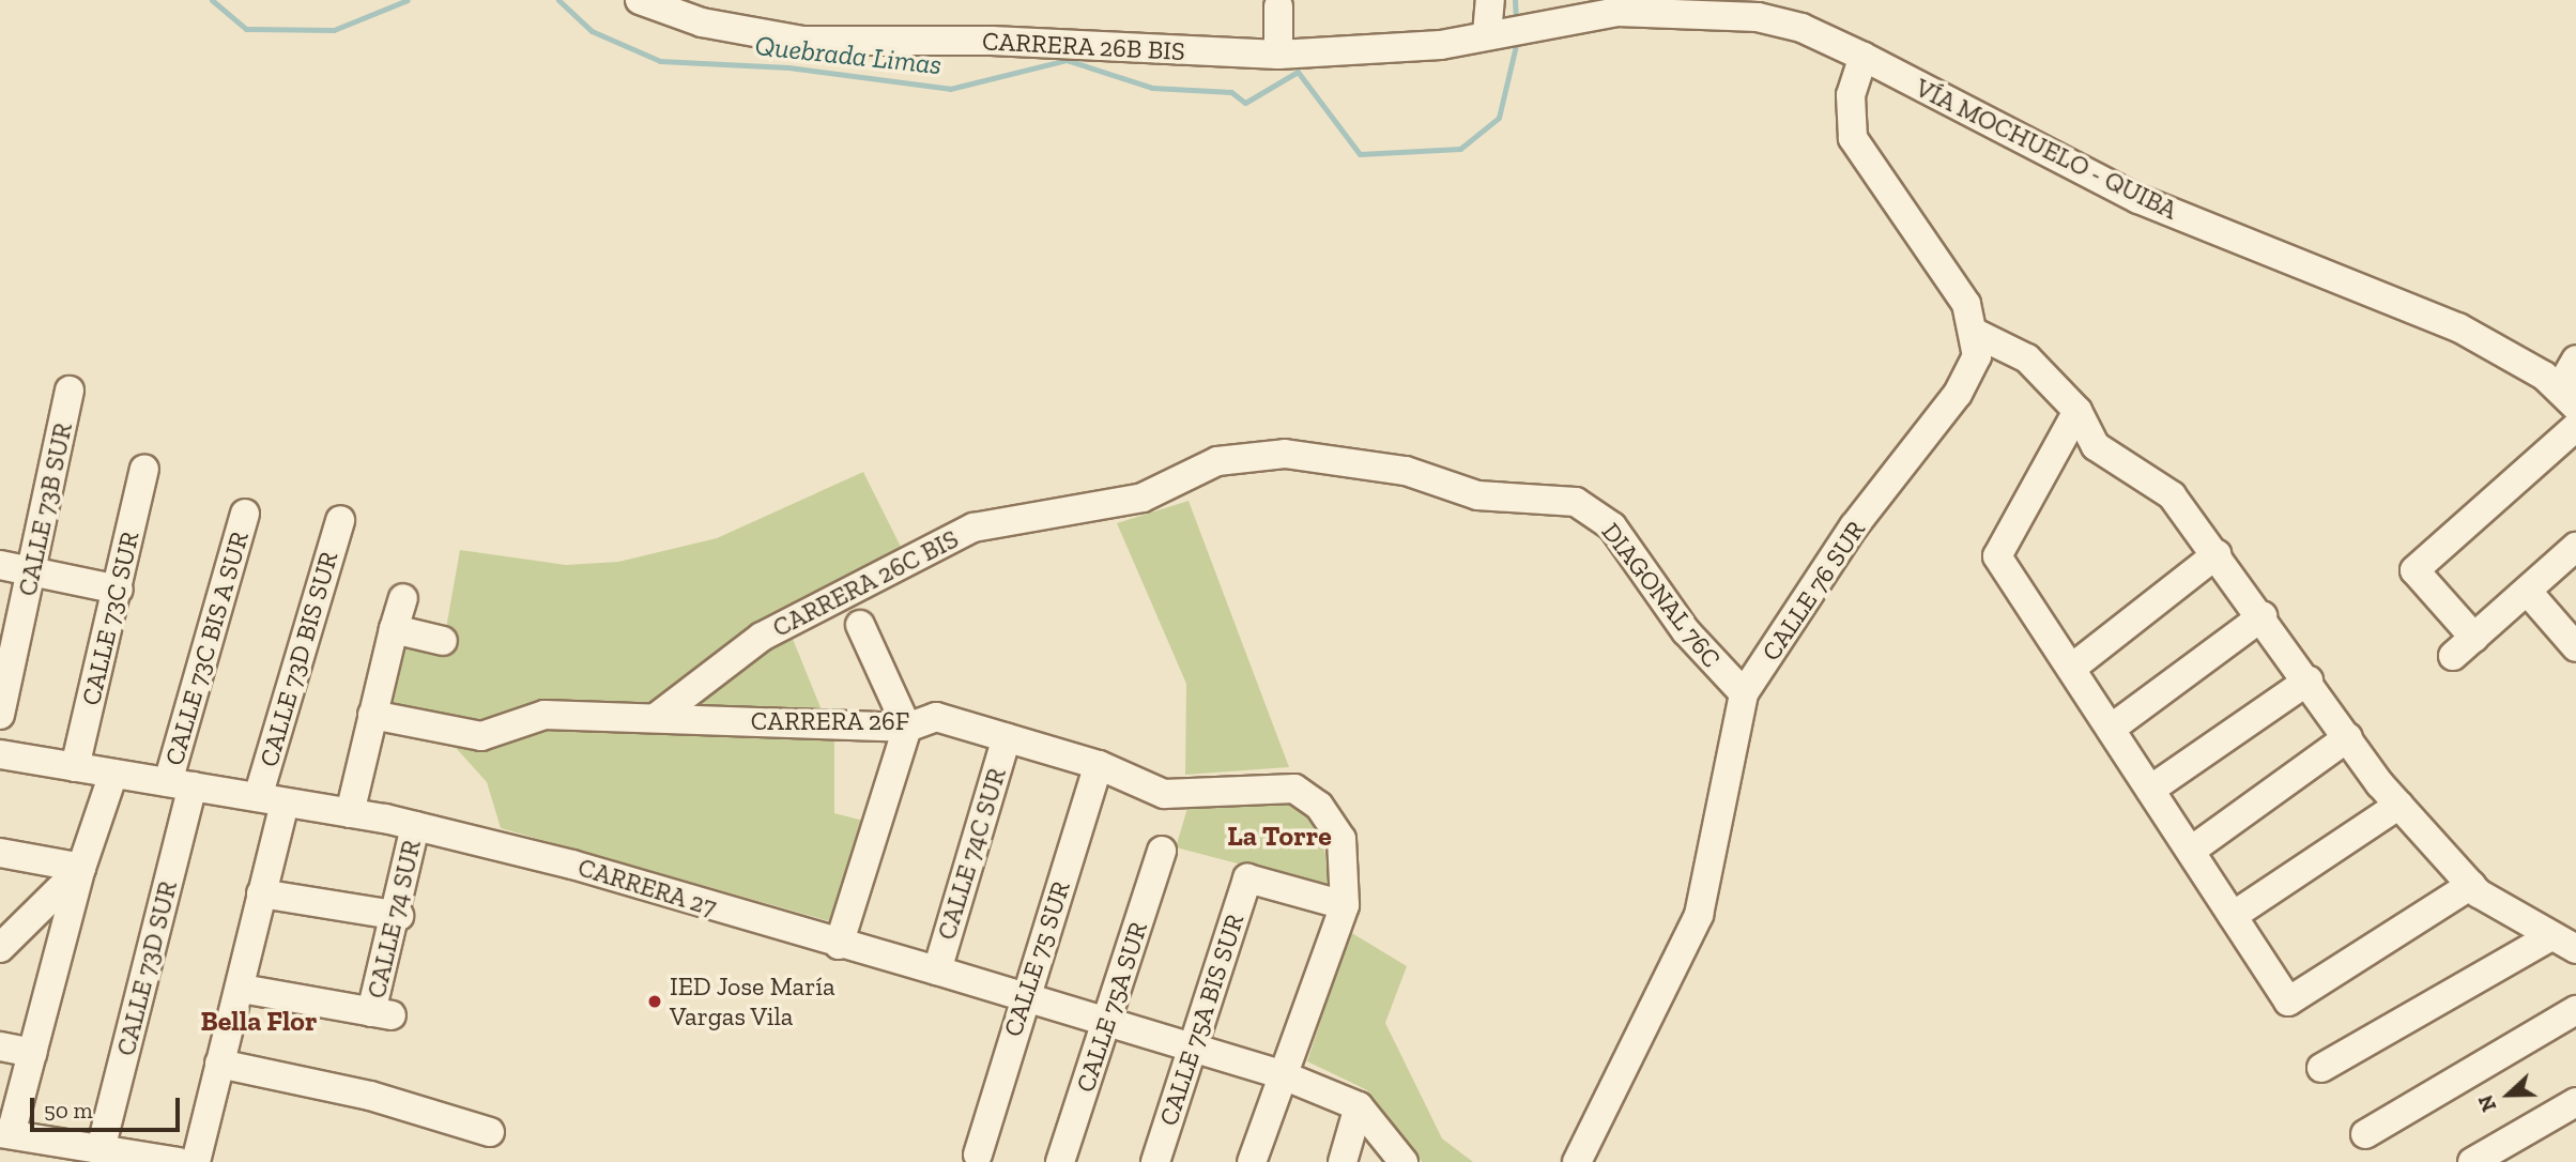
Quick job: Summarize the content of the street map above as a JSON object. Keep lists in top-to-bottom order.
{
  "streets": {
    "street": [
      "CARRERA 26B BIS",
      "VÍA MOCHUELO - QUIBA",
      "CALLE 73B SUR",
      "CARRERA 26C BIS",
      "CALLE 76 SUR",
      "DIAGONAL 76C",
      "CALLE 73C SUR",
      "CALLE 73C BIS A SUR",
      "CALLE 73D BIS SUR",
      "CARRERA 26F",
      "CALLE 74C SUR",
      "CARRERA 27",
      "CALLE 74 SUR",
      "CALLE 75 SUR",
      "CALLE 73D SUR",
      "CALLE 75A SUR",
      "CALLE 75A BIS SUR"
    ]
  },
  "crossings": [
    ["CARRERA 26B BIS", "VÍA MOCHUELO - QUIBA"],
    ["CARRERA 26C BIS", "DIAGONAL 76C"],
    ["CARRERA 26C BIS", "CARRERA 26F"],
    ["CALLE 76 SUR", "DIAGONAL 76C"],
    ["CALLE 73C SUR", "CARRERA 27"],
    ["CALLE 73C BIS A SUR", "CARRERA 27"],
    ["CALLE 73C BIS A SUR", "CALLE 73D SUR"],
    ["CALLE 73D BIS SUR", "CARRERA 27"],
    ["CALLE 73D BIS SUR", "CALLE 74 SUR"],
    ["CARRERA 26F", "CALLE 74C SUR"],
    ["CARRERA 26F", "CALLE 75 SUR"],
    ["CARRERA 26F", "CALLE 75A BIS SUR"],
    ["CALLE 74C SUR", "CARRERA 27"],
    ["CARRERA 27", "CALLE 74 SUR"],
    ["CARRERA 27", "CALLE 75 SUR"],
    ["CARRERA 27", "CALLE 73D SUR"],
    ["CARRERA 27", "CALLE 75A SUR"],
    ["CARRERA 27", "CALLE 75A BIS SUR"]
  ],
  "districts": ["La Torre", "Bella Flor"],
  "water": ["Quebrada Limas"],
  "places": ["IED Jose María Vargas Vila"],
  "scale_bar": "50 m",
  "north": "left"
}
